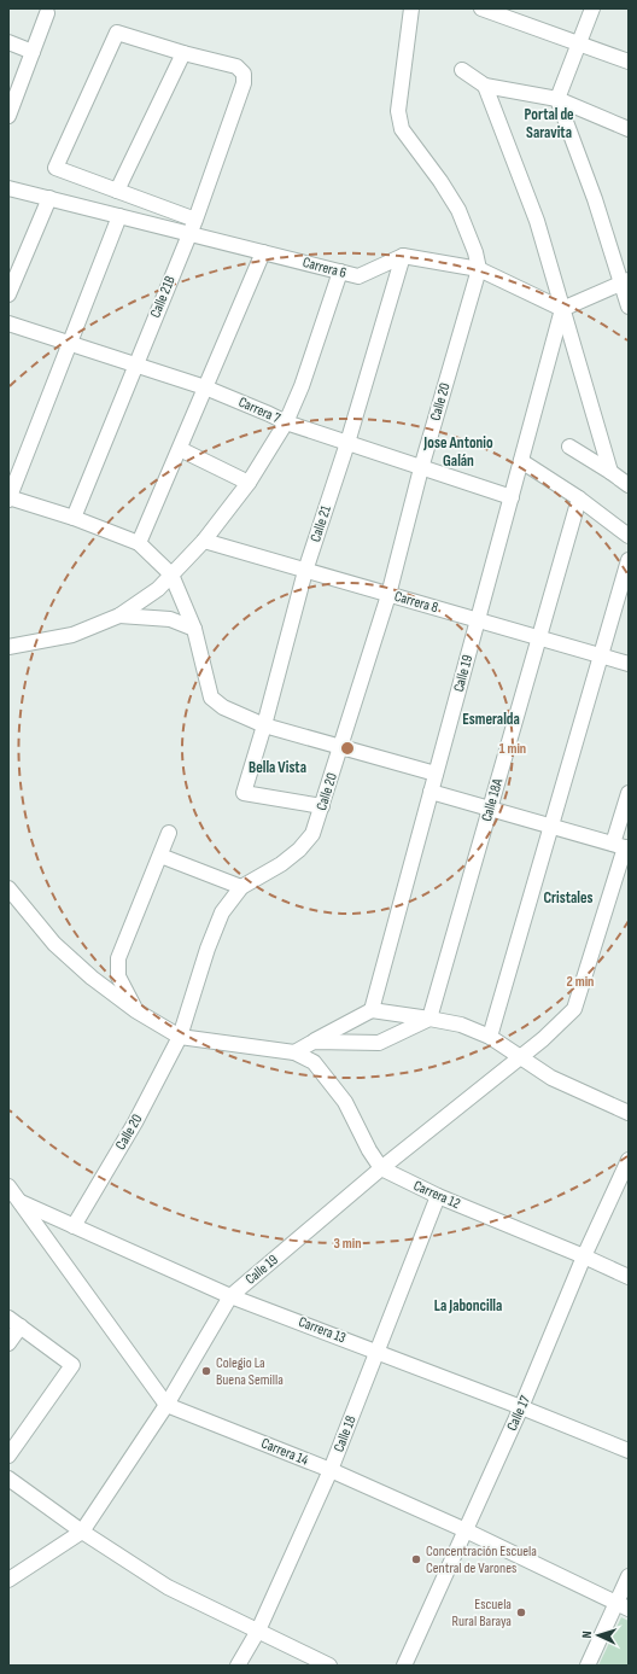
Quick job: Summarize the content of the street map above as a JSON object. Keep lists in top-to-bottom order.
{
  "streets": {
    "street": [
      "Carrera 6",
      "Calle 21B",
      "Calle 20",
      "Carrera 7",
      "Calle 21",
      "Carrera 8",
      "Calle 19",
      "Calle 18A",
      "Carrera 12",
      "Carrera 13",
      "Calle 17",
      "Calle 18",
      "Carrera 14"
    ]
  },
  "crossings": [
    ["Carrera 6", "Calle 21B"],
    ["Carrera 6", "Calle 21"],
    ["Calle 21B", "Carrera 7"],
    ["Calle 20", "Carrera 7"],
    ["Calle 20", "Calle 21"],
    ["Calle 20", "Carrera 8"],
    ["Calle 20", "Carrera 13"],
    ["Carrera 7", "Calle 21"],
    ["Carrera 7", "Calle 19"],
    ["Calle 21", "Carrera 8"],
    ["Carrera 8", "Calle 19"],
    ["Carrera 8", "Calle 18A"],
    ["Calle 19", "Carrera 12"],
    ["Calle 19", "Carrera 13"],
    ["Calle 19", "Carrera 14"],
    ["Carrera 12", "Calle 17"],
    ["Carrera 12", "Calle 18"],
    ["Carrera 13", "Calle 17"],
    ["Carrera 13", "Calle 18"],
    ["Calle 17", "Carrera 14"],
    ["Calle 18", "Carrera 14"]
  ],
  "districts": [
    "Portal de Saravita",
    "Jose Antonio Galán",
    "Esmeralda",
    "Bella Vista",
    "Cristales",
    "La Jaboncilla"
  ],
  "places": ["Colegio La Buena Semilla", "Concentración Escuela Central de Varones", "Escuela Rural Baraya"],
  "north": "left",
  "rings": ["1 min", "2 min", "3 min"]
}
